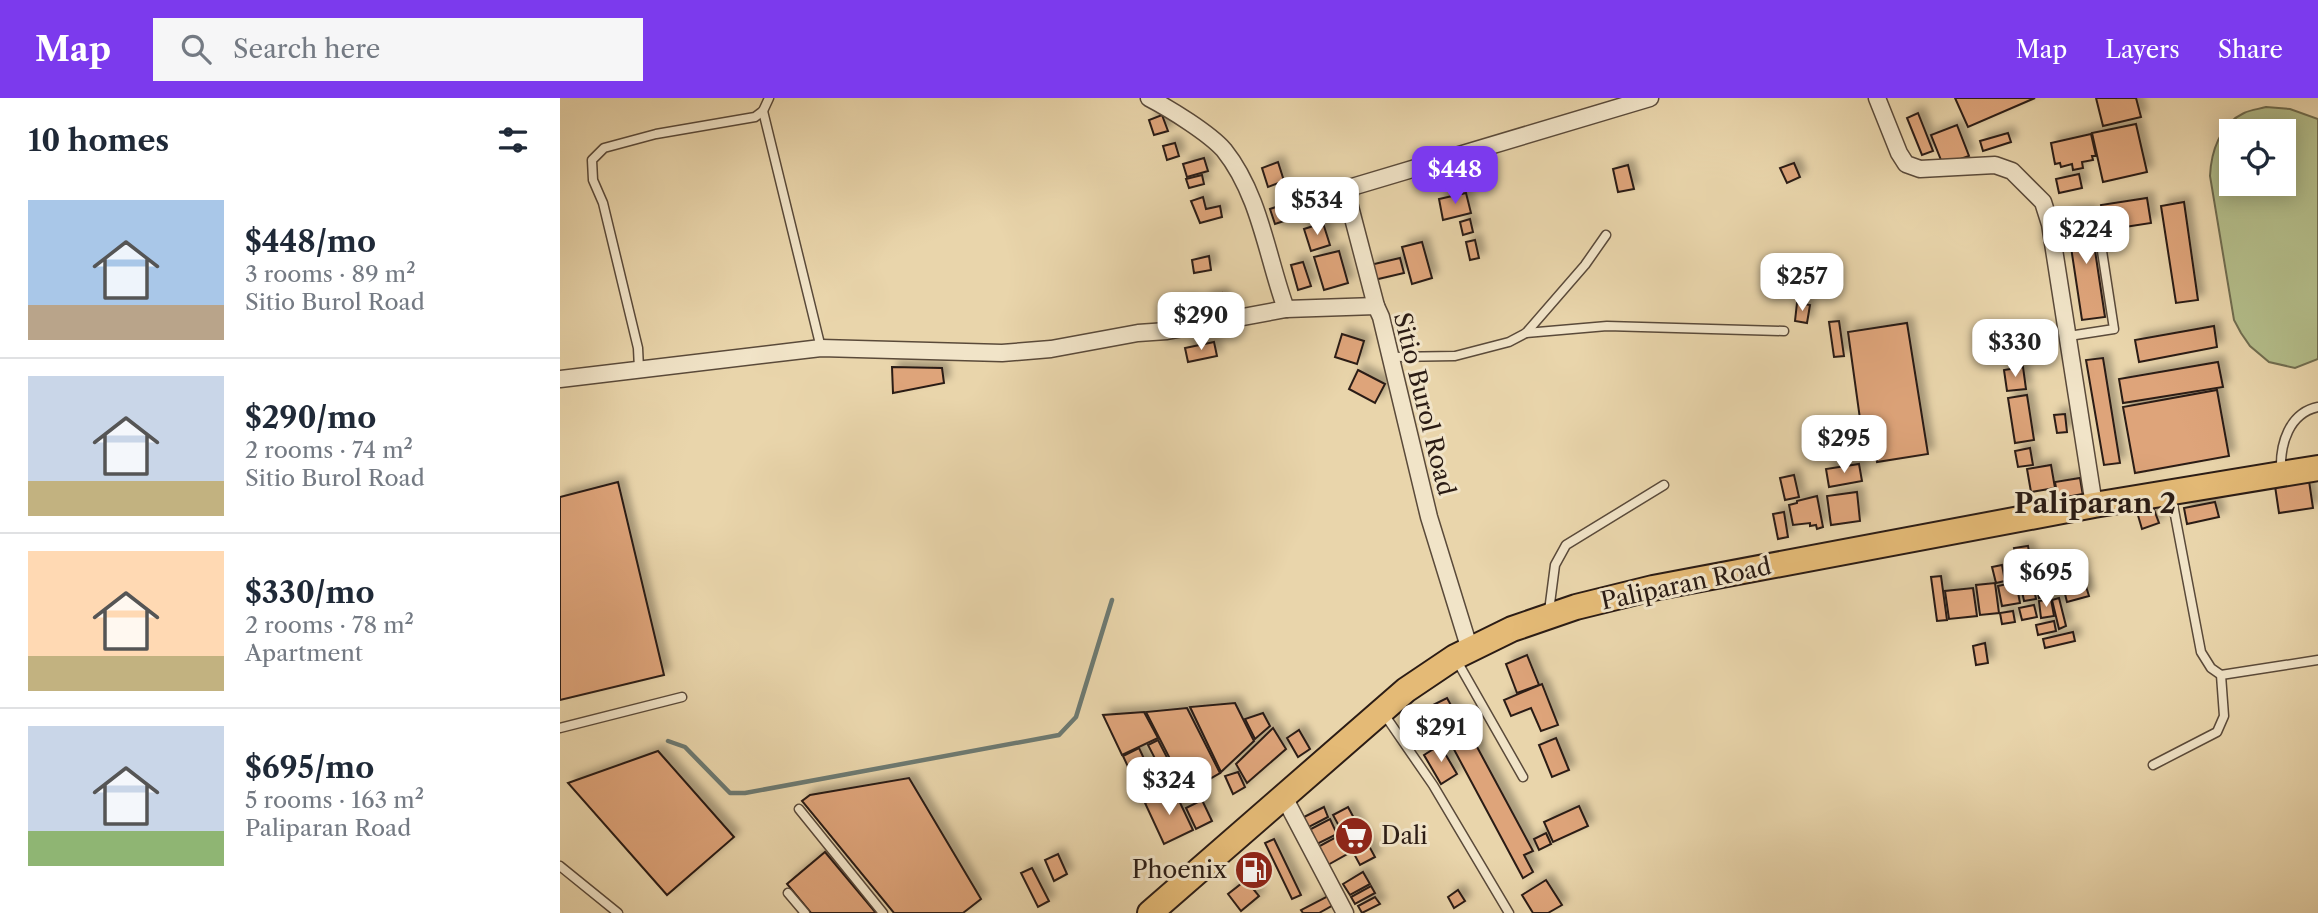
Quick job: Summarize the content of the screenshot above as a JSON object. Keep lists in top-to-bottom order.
{
  "streets": {
    "main road": ["Paliparan Road"],
    "street": ["Sitio Burol Road"]
  },
  "crossings": [
    ["Sitio Burol Road", "Paliparan Road"]
  ],
  "districts": ["Paliparan 2"],
  "places": {
    "supermarket": ["Dali"],
    "fuel station": ["Phoenix"]
  },
  "page": {
    "header": "Map",
    "search": "Search here",
    "nav": ["Map", "Layers", "Share"],
    "heading": "10 homes",
    "price": [
      "$448",
      "$534",
      "$224",
      "$257",
      "$290",
      "$330",
      "$295",
      "$695",
      "$291",
      "$324"
    ],
    "list": [
      {
        "name": "$448/mo",
        "note": "3 rooms · 89 m² · Sitio Burol Road"
      },
      {
        "name": "$290/mo",
        "note": "2 rooms · 74 m² · Sitio Burol Road"
      },
      {
        "name": "$330/mo",
        "note": "2 rooms · 78 m² · Apartment"
      },
      {
        "name": "$695/mo",
        "note": "5 rooms · 163 m² · Paliparan Road"
      }
    ]
  }
}
